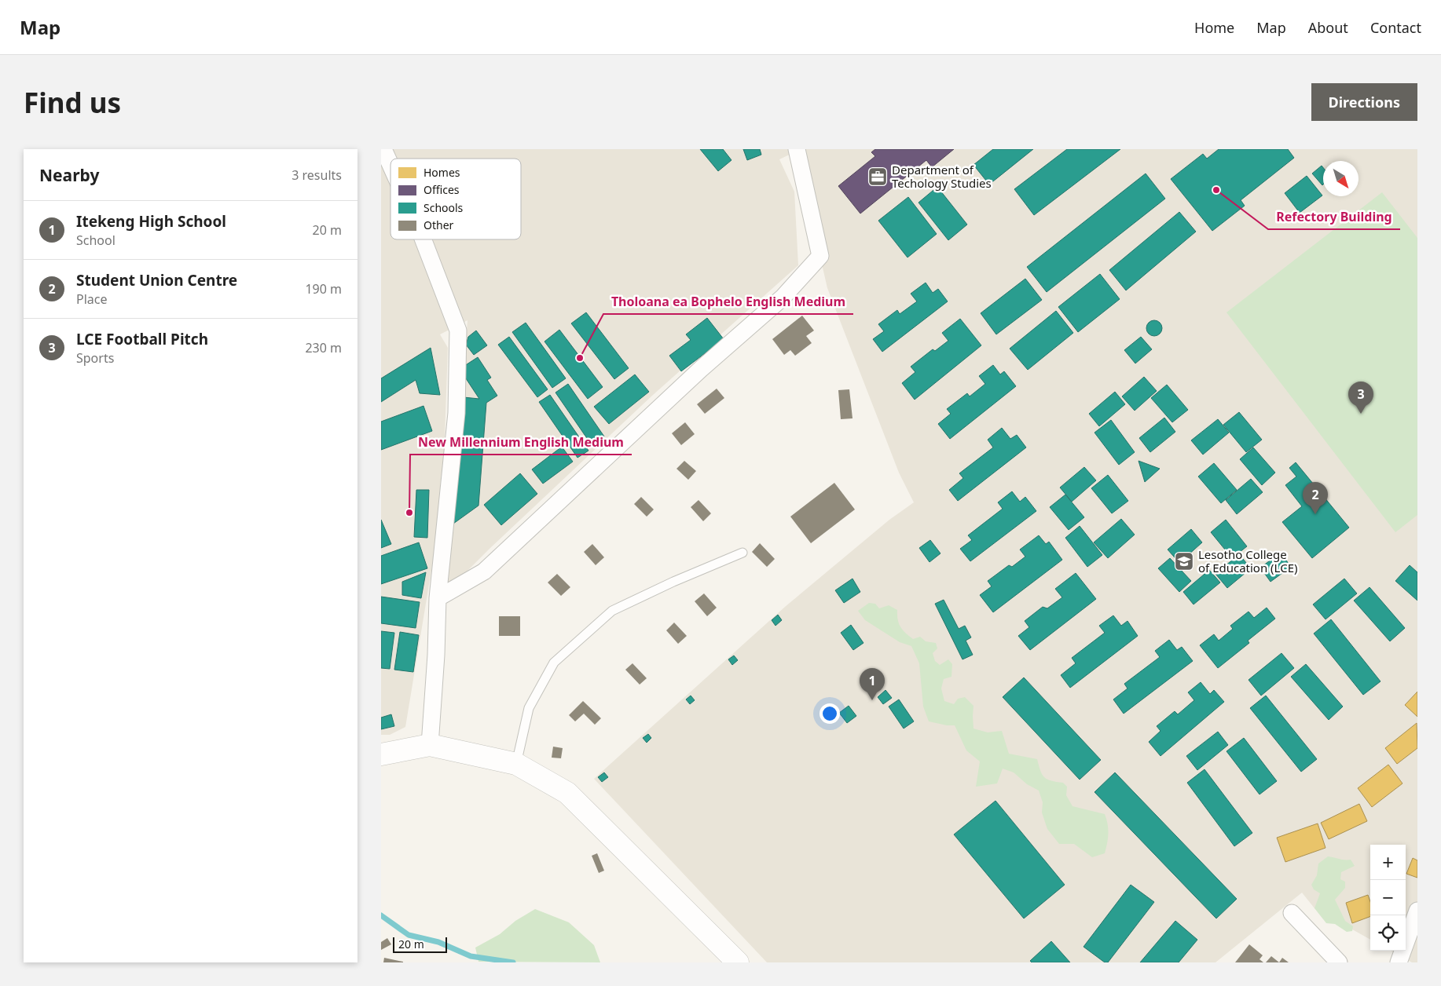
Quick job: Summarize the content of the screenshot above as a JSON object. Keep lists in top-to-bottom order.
{
  "places": {
    "office": ["Department of Techology Studies"],
    "other": ["Refectory Building", "Tholoana ea Bophelo English Medium", "New Millennium English Medium"],
    "school or university": ["Lesotho College of Education (LCE)"]
  },
  "legend": [
    "Homes",
    "Offices",
    "Schools",
    "Other"
  ],
  "scale_bar": "20 m",
  "north": "bottom right",
  "page": {
    "header": "Map",
    "nav": [
      "Home",
      "Map",
      "About",
      "Contact"
    ],
    "buttons": "Directions",
    "title": "Find us",
    "heading": ["Nearby", "3 results"],
    "list": [
      {
        "mark": "1",
        "name": "Itekeng High School",
        "note": "School",
        "value": "20 m"
      },
      {
        "mark": "2",
        "name": "Student Union Centre",
        "note": "Place",
        "value": "190 m"
      },
      {
        "mark": "3",
        "name": "LCE Football Pitch",
        "note": "Sports",
        "value": "230 m"
      }
    ],
    "pins": ["3", "2", "1"],
    "map_buttons": ["+", "−"],
    "scale": "20 m"
  }
}
